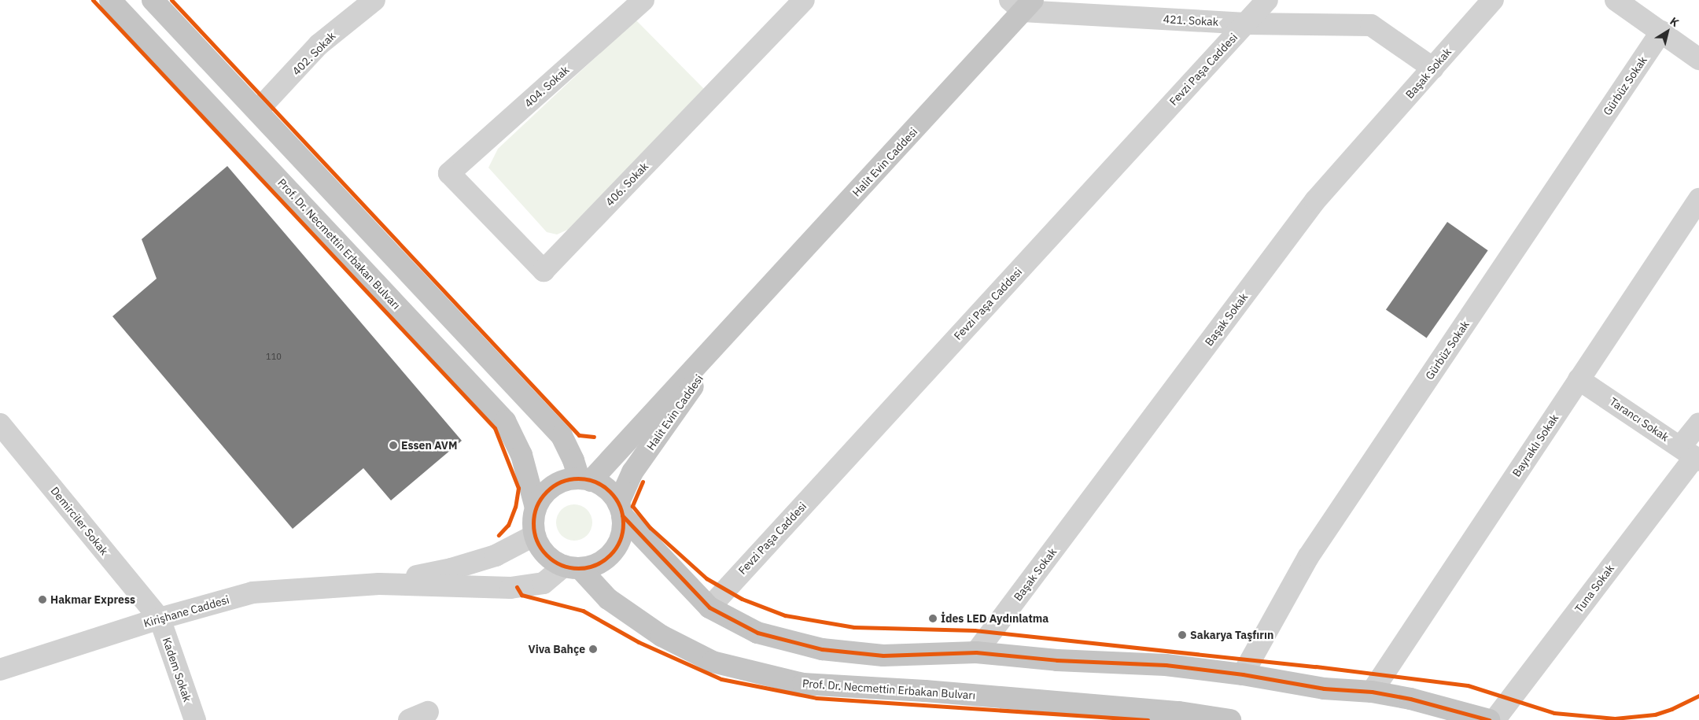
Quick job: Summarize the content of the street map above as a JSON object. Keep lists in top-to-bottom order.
{
  "streets": {
    "main road": ["Halit Evin Caddesi", "Prof. Dr. Necmettin Erbakan Bulvarı"],
    "street": [
      "421. Sokak",
      "402. Sokak",
      "Fevzi Paşa Caddesi",
      "Başak Sokak",
      "Gürbüz Sokak",
      "404. Sokak",
      "406. Sokak",
      "Tarancı Sokak",
      "Bayraklı Sokak",
      "Demirciler Sokak",
      "Tuna Sokak",
      "Kirişhane Caddesi",
      "Kadem Sokak"
    ]
  },
  "crossings": [
    ["421. Sokak", "Fevzi Paşa Caddesi"],
    ["421. Sokak", "Başak Sokak"],
    ["421. Sokak", "Halit Evin Caddesi"],
    ["404. Sokak", "406. Sokak"],
    ["Halit Evin Caddesi", "Prof. Dr. Necmettin Erbakan Bulvarı"],
    ["Halit Evin Caddesi", "Kirişhane Caddesi"],
    ["Prof. Dr. Necmettin Erbakan Bulvarı", "Kirişhane Caddesi"],
    ["Tarancı Sokak", "Bayraklı Sokak"],
    ["Tarancı Sokak", "Tuna Sokak"],
    ["Demirciler Sokak", "Kirişhane Caddesi"],
    ["Demirciler Sokak", "Kadem Sokak"],
    ["Kirişhane Caddesi", "Kadem Sokak"]
  ],
  "places": [
    "Essen AVM",
    "Hakmar Express",
    "İdes LED Aydınlatma",
    "Sakarya Taşfırın",
    "Viva Bahçe"
  ],
  "house_numbers": ["110"],
  "north": "top right"
}
